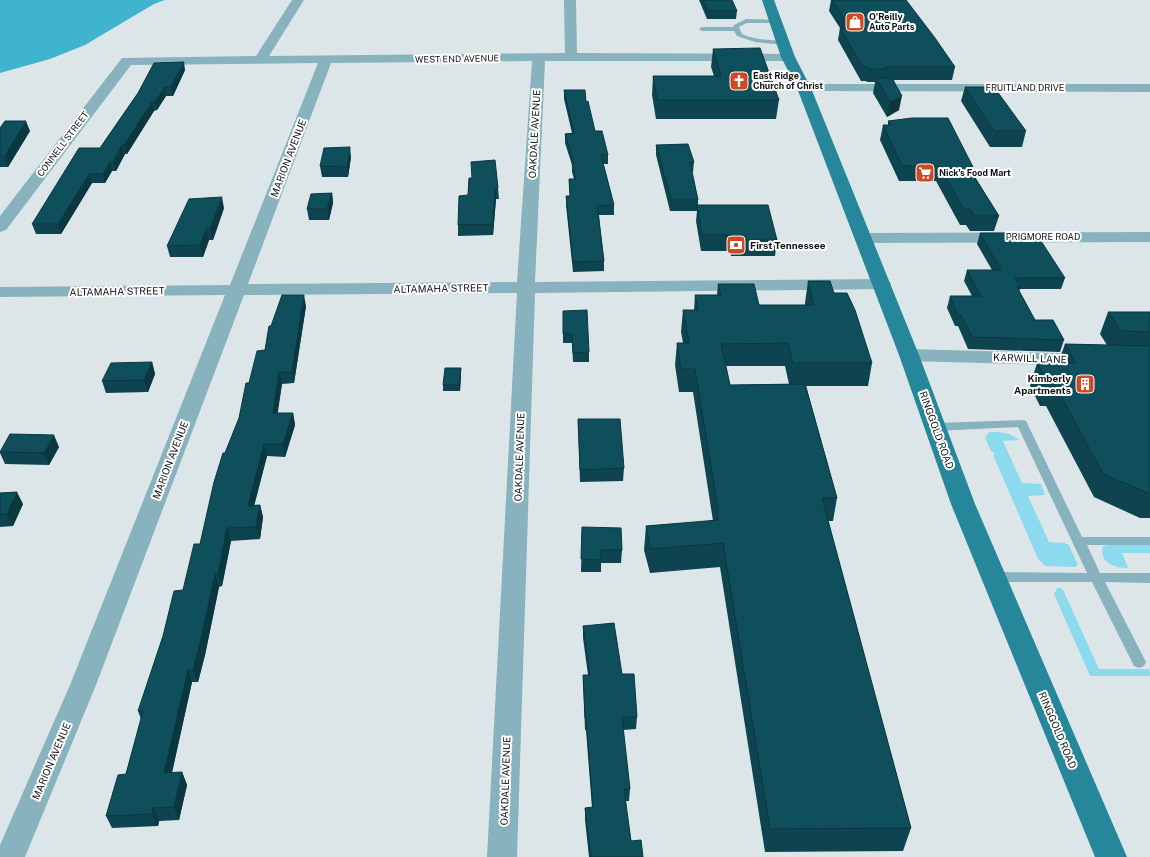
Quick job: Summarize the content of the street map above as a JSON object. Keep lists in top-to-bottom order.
{
  "streets": {
    "main road": ["RINGGOLD ROAD"],
    "street": [
      "WEST END AVENUE",
      "FRUITLAND DRIVE",
      "OAKDALE AVENUE",
      "CONNELL STREET",
      "MARION AVENUE",
      "PRIGMORE ROAD",
      "ALTAMAHA STREET",
      "KARWILL LANE"
    ]
  },
  "crossings": [
    ["WEST END AVENUE", "OAKDALE AVENUE"],
    ["WEST END AVENUE", "CONNELL STREET"],
    ["WEST END AVENUE", "MARION AVENUE"],
    ["WEST END AVENUE", "RINGGOLD ROAD"],
    ["FRUITLAND DRIVE", "RINGGOLD ROAD"],
    ["OAKDALE AVENUE", "ALTAMAHA STREET"],
    ["MARION AVENUE", "ALTAMAHA STREET"],
    ["PRIGMORE ROAD", "RINGGOLD ROAD"],
    ["ALTAMAHA STREET", "RINGGOLD ROAD"],
    ["KARWILL LANE", "RINGGOLD ROAD"]
  ],
  "places": {
    "shop": ["O'Reilly Auto Parts"],
    "church": ["East Ridge Church of Christ"],
    "supermarket": ["Nick's Food Mart"],
    "bank": ["First Tennessee"],
    "building": ["Kimberly Apartments"]
  }
}
